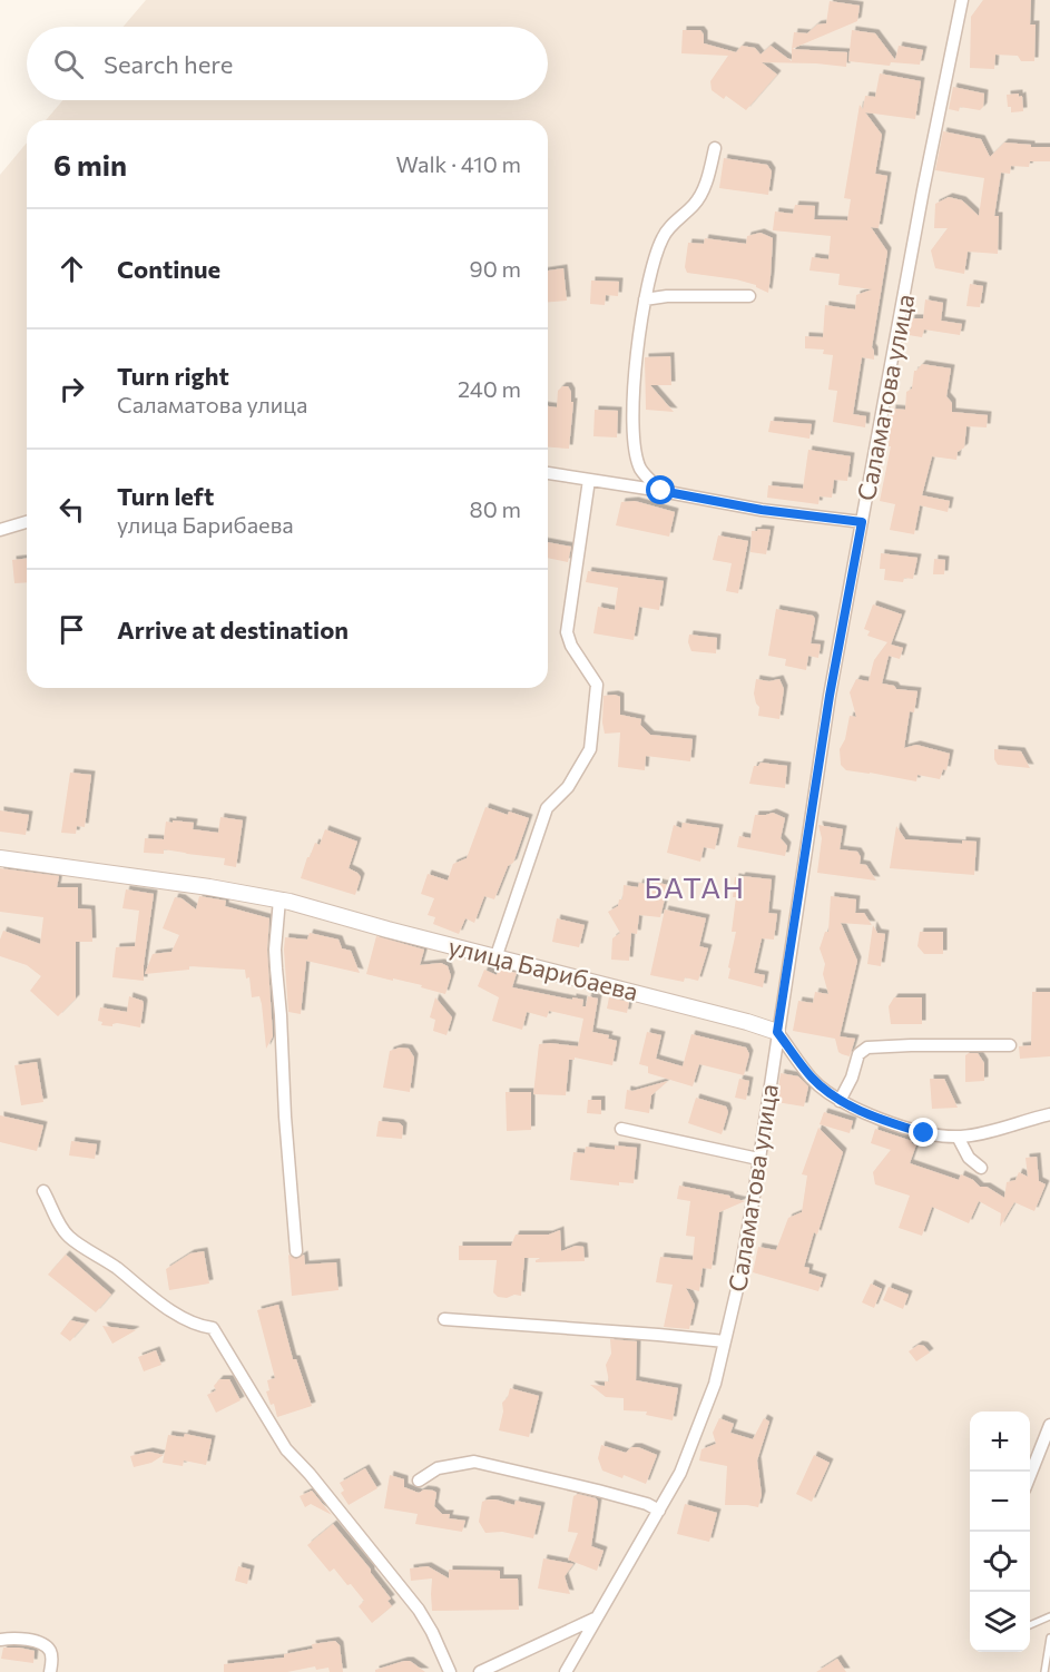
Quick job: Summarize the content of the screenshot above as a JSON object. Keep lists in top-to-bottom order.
{
  "streets": {
    "street": ["Саламатова улица", "улица Барибаева"]
  },
  "crossings": [
    ["Саламатова улица", "улица Барибаева"]
  ],
  "districts": ["БАТАН"],
  "page": {
    "search": "Search here",
    "heading": ["6 min", "Walk · 410 m"],
    "list": [
      ["Continue", "90 m"],
      ["Turn right", "Саламатова улица", "240 m"],
      ["Turn left", "улица Барибаева", "80 m"],
      "Arrive at destination"
    ],
    "map_buttons": ["+", "−"]
  }
}
